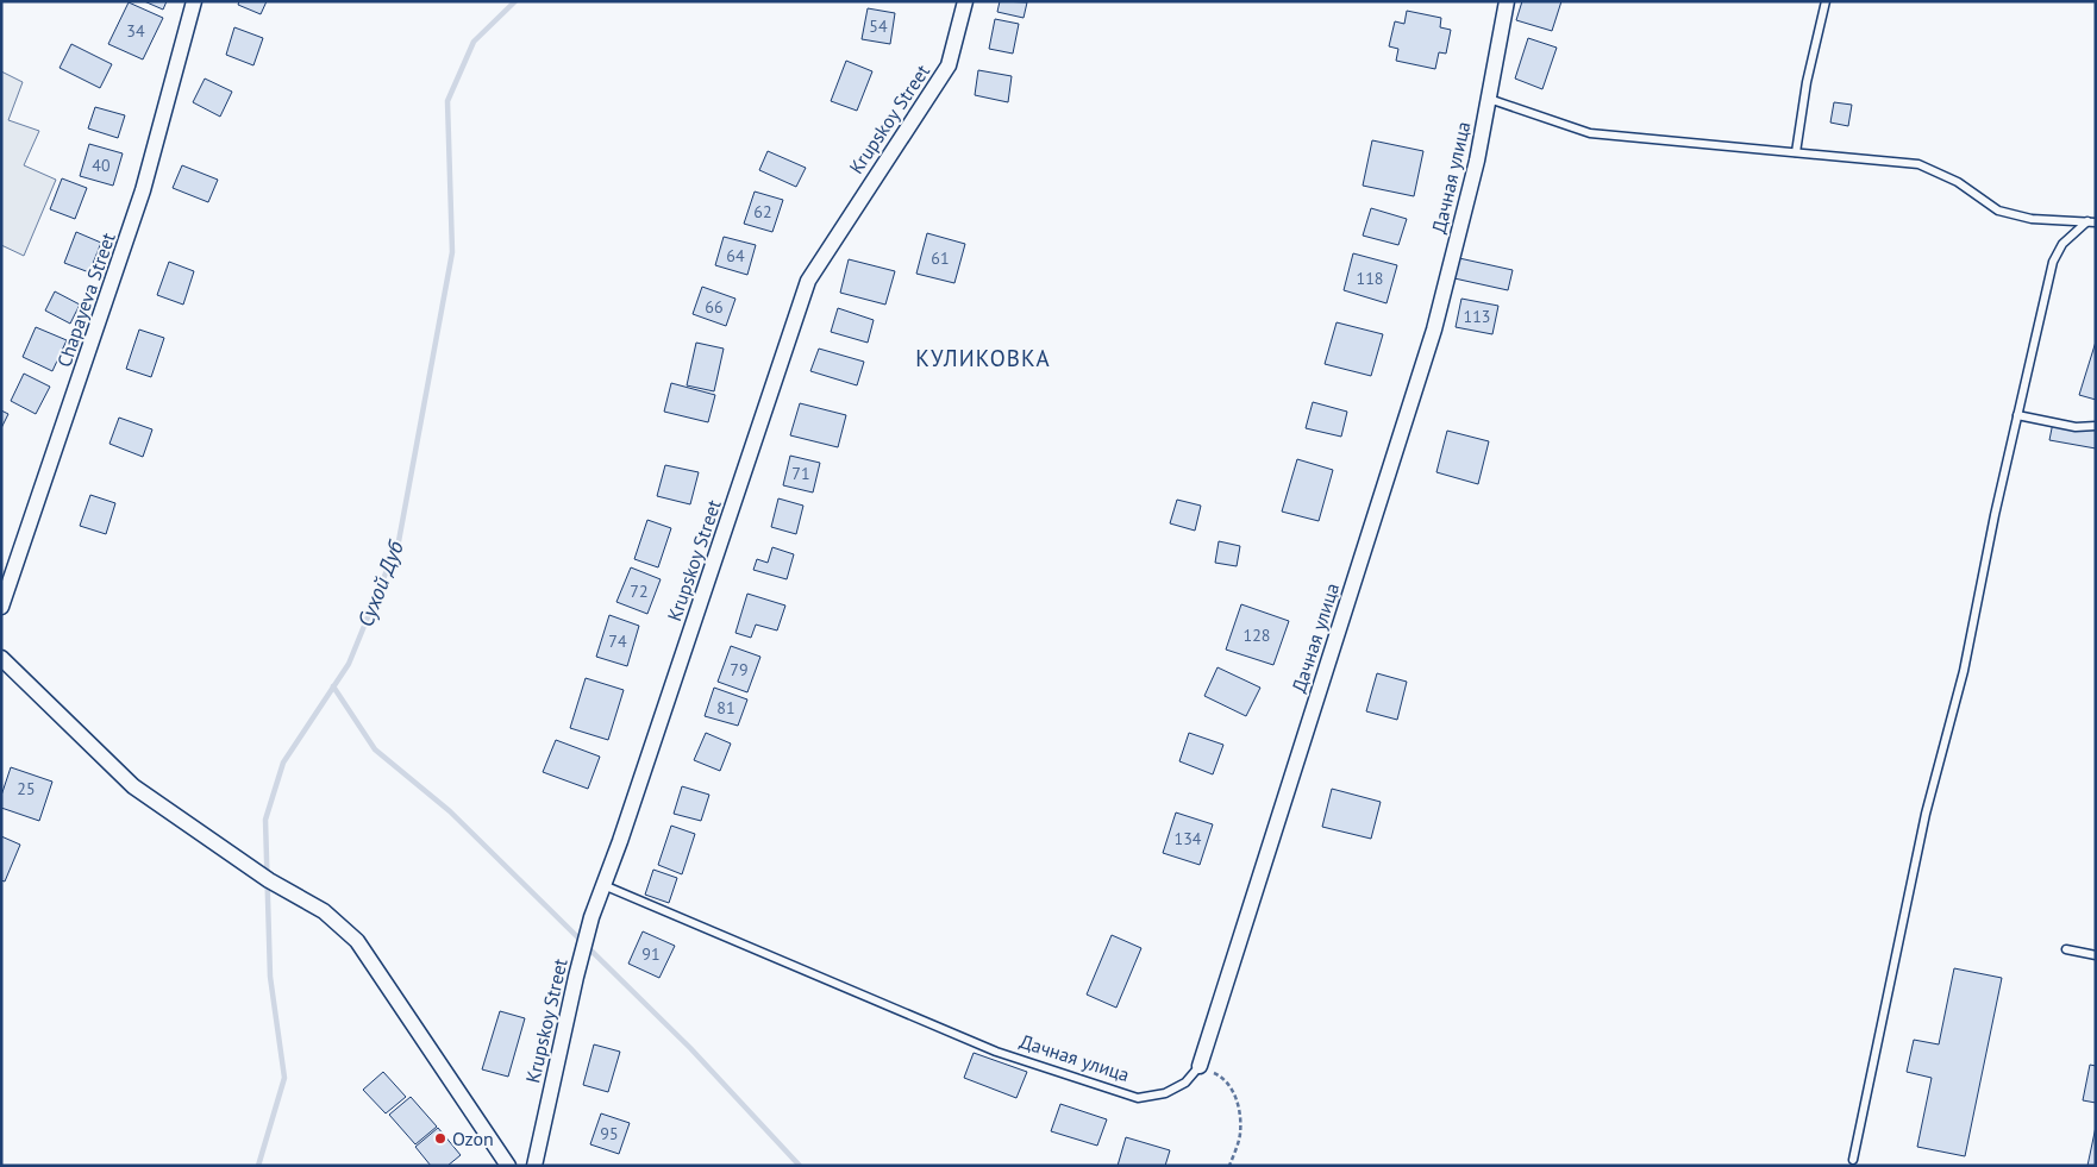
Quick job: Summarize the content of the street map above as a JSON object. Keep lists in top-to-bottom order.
{
  "streets": {
    "street": ["Krupskoy Street", "Дачная улица", "Chapayeva Street"]
  },
  "crossings": [
    ["Krupskoy Street", "Дачная улица"]
  ],
  "districts": ["КУЛИКОВКА"],
  "water": ["Сухой Дуб"],
  "places": ["Ozon"],
  "house_numbers": [
    "54",
    "34",
    "40",
    "62",
    "64",
    "61",
    "118",
    "66",
    "113",
    "71",
    "72",
    "128",
    "74",
    "79",
    "81",
    "25",
    "134",
    "91",
    "95"
  ]
}
